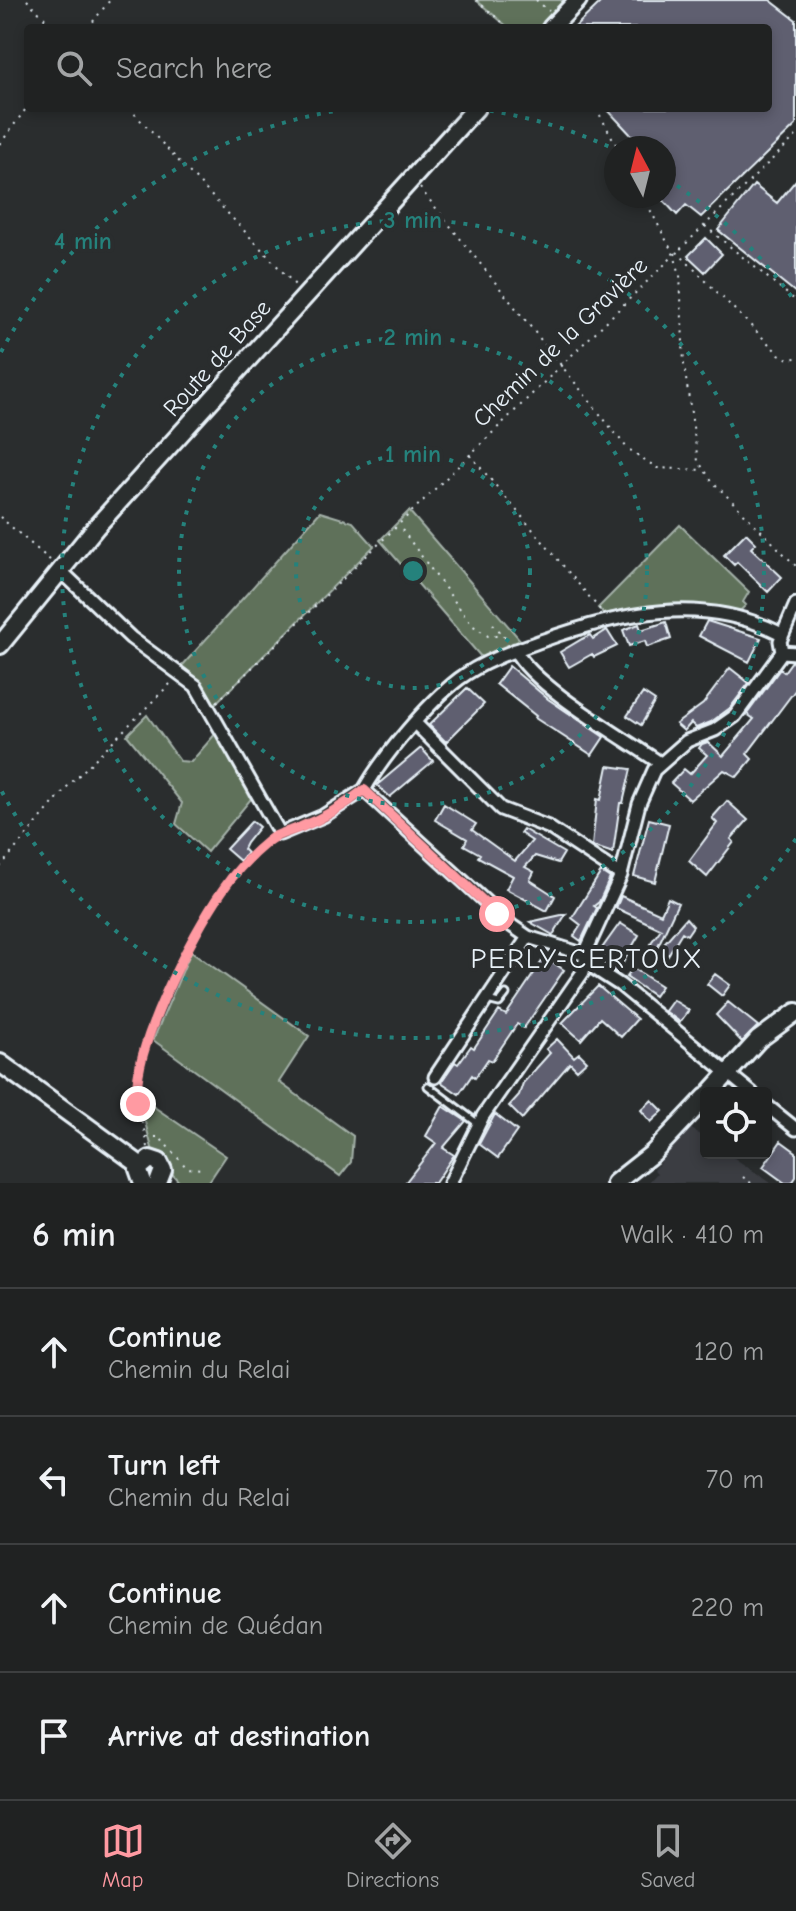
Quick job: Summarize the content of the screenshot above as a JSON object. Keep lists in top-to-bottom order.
{
  "streets": {
    "main road": ["Route de Base"],
    "path": ["Chemin de la Gravière"]
  },
  "districts": ["PERLY-CERTOUX"],
  "north": "top",
  "page": {
    "search": "Search here",
    "heading": ["6 min", "Walk · 410 m"],
    "list": [
      ["Continue", "Chemin du Relai", "120 m"],
      ["Turn left", "Chemin du Relai", "70 m"],
      ["Continue", "Chemin de Quédan", "220 m"],
      "Arrive at destination"
    ],
    "nav": ["Map", "Directions", "Saved"]
  },
  "rings": [
    "3 min",
    "4 min",
    "2 min",
    "1 min"
  ]
}
